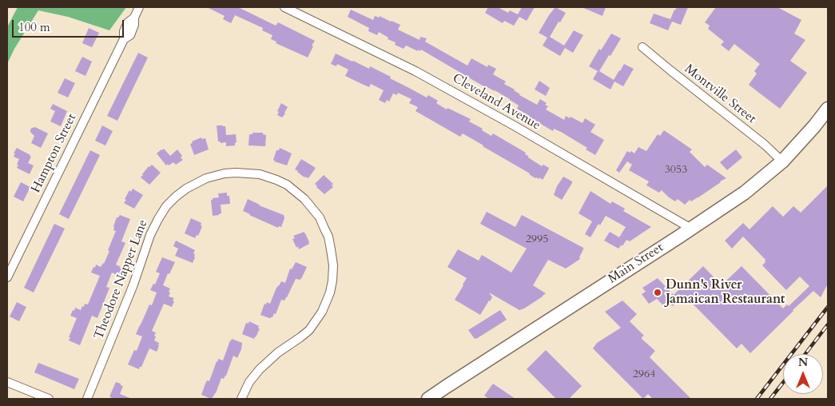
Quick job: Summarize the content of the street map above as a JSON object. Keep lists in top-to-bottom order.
{
  "streets": {
    "main road": ["Main Street"],
    "street": [
      "Montville Street",
      "Cleveland Avenue",
      "Hampton Street",
      "Theodore Napper Lane"
    ]
  },
  "crossings": [
    ["Montville Street", "Main Street"],
    ["Cleveland Avenue", "Main Street"]
  ],
  "places": ["Dunn's River Jamaican Restaurant"],
  "house_numbers": ["3053", "2995", "2964"],
  "scale_bar": "100 m",
  "north": "top"
}
